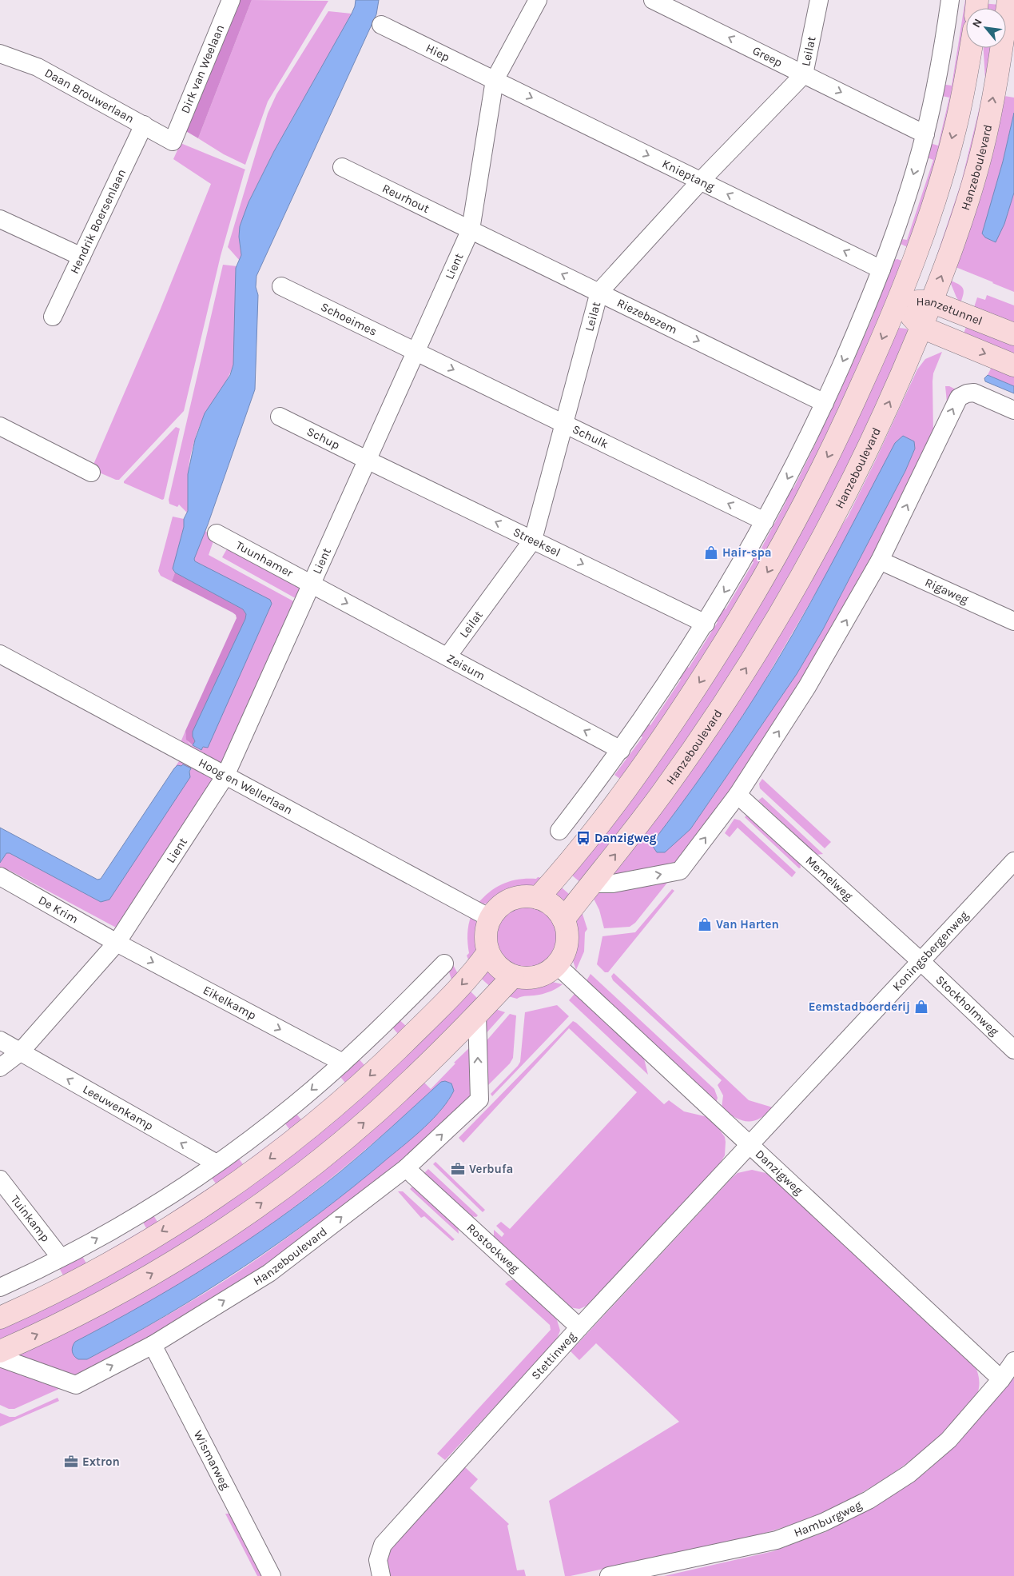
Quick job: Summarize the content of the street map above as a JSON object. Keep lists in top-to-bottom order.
{
  "streets": {
    "main road": ["Hanzeboulevard", "Hanzetunnel"],
    "street": [
      "Leilat",
      "Hiep",
      "Greep",
      "Dirk van Weelaan",
      "Daan Brouwerlaan",
      "Knieptang",
      "Reurhout",
      "Hendrik Boersenlaan",
      "Lient",
      "Riezebezem",
      "Schoeimes",
      "Schulk",
      "Schup",
      "Streeksel",
      "Tuunhamer",
      "Rigaweg",
      "Zeisum",
      "Hoog en Wellerlaan",
      "Memelweg",
      "De Krim",
      "Koningsbergenweg",
      "Eikelkamp",
      "Stockholmweg",
      "Leeuwenkamp",
      "Danzigweg",
      "Tuinkamp",
      "Rostockweg",
      "Stettinweg",
      "Wismarweg",
      "Hamburgweg"
    ]
  },
  "crossings": [
    ["Leilat", "Greep"],
    ["Leilat", "Knieptang"],
    ["Leilat", "Riezebezem"],
    ["Leilat", "Schulk"],
    ["Leilat", "Streeksel"],
    ["Leilat", "Zeisum"],
    ["Hiep", "Knieptang"],
    ["Hiep", "Lient"],
    ["Dirk van Weelaan", "Daan Brouwerlaan"],
    ["Daan Brouwerlaan", "Hendrik Boersenlaan"],
    ["Hanzeboulevard", "Hanzetunnel"],
    ["Hanzeboulevard", "Hoog en Wellerlaan"],
    ["Hanzeboulevard", "Danzigweg"],
    ["Hanzeboulevard", "Rostockweg"],
    ["Hanzeboulevard", "Wismarweg"],
    ["Knieptang", "Lient"],
    ["Reurhout", "Lient"],
    ["Reurhout", "Riezebezem"],
    ["Lient", "Riezebezem"],
    ["Lient", "Schoeimes"],
    ["Lient", "Schulk"],
    ["Lient", "Schup"],
    ["Lient", "Streeksel"],
    ["Lient", "Tuunhamer"],
    ["Lient", "Zeisum"],
    ["Lient", "Hoog en Wellerlaan"],
    ["Lient", "De Krim"],
    ["Lient", "Eikelkamp"],
    ["Lient", "Leeuwenkamp"],
    ["Schoeimes", "Schulk"],
    ["Schup", "Streeksel"],
    ["Tuunhamer", "Zeisum"],
    ["Hoog en Wellerlaan", "Danzigweg"],
    ["Memelweg", "Koningsbergenweg"],
    ["Memelweg", "Stockholmweg"],
    ["De Krim", "Eikelkamp"],
    ["Koningsbergenweg", "Stockholmweg"],
    ["Koningsbergenweg", "Danzigweg"],
    ["Koningsbergenweg", "Stettinweg"],
    ["Danzigweg", "Stettinweg"],
    ["Danzigweg", "Hamburgweg"],
    ["Rostockweg", "Stettinweg"]
  ],
  "one_way": ["Eikelkamp", "Leeuwenkamp"],
  "places": {
    "shop": ["Hair-spa", "Van Harten", "Eemstadboerderij"],
    "bus stop": ["Danzigweg"],
    "office": ["Verbufa", "Extron"]
  },
  "north": "top left"
}
